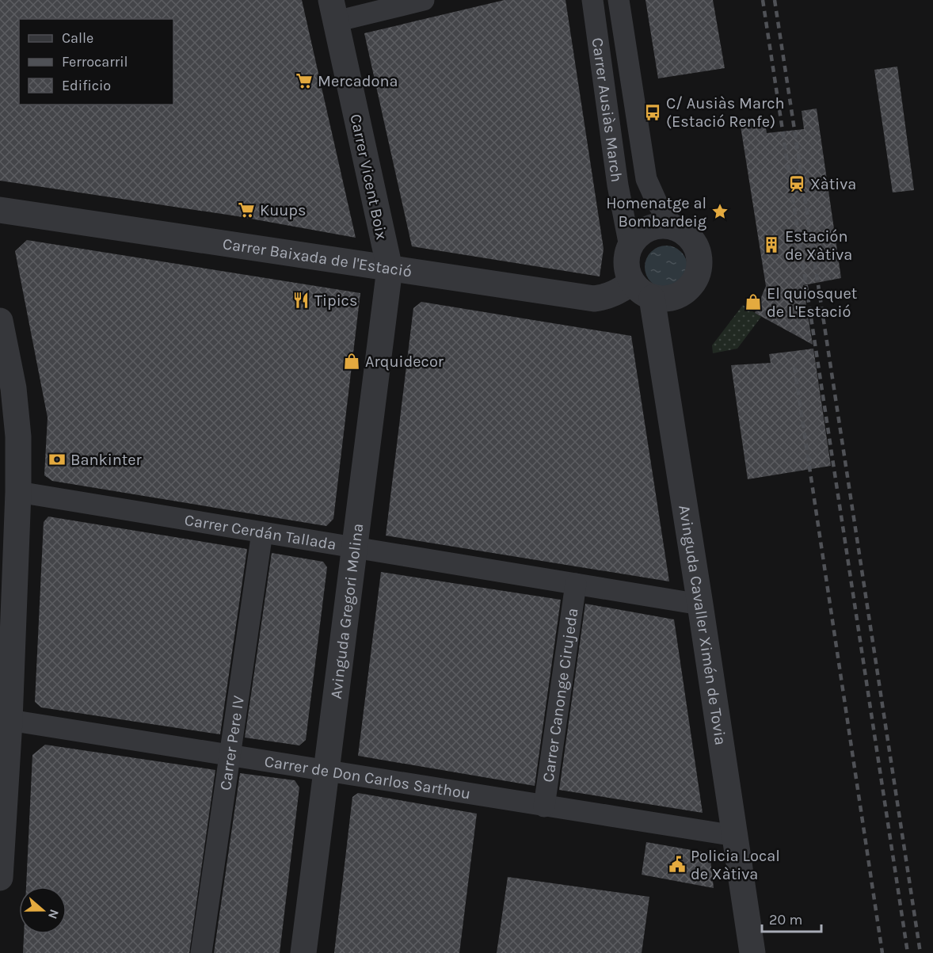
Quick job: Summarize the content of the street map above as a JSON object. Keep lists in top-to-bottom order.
{
  "streets": {
    "street": [
      "Carrer Ausiàs March",
      "Carrer Vicent Boix",
      "Carrer Baixada de l'Estació",
      "Carrer Cerdán Tallada",
      "Avinguda Gregori Molina",
      "Avinguda Cavaller Ximén de Tovia",
      "Carrer Canonge Cirujeda",
      "Carrer Pere IV",
      "Carrer de Don Carlos Sarthou"
    ]
  },
  "crossings": [
    ["Carrer Ausiàs March", "Carrer Baixada de l'Estació"],
    ["Carrer Ausiàs March", "Avinguda Cavaller Ximén de Tovia"],
    ["Carrer Vicent Boix", "Carrer Baixada de l'Estació"],
    ["Carrer Vicent Boix", "Avinguda Gregori Molina"],
    ["Carrer Baixada de l'Estació", "Avinguda Gregori Molina"],
    ["Carrer Baixada de l'Estació", "Avinguda Cavaller Ximén de Tovia"],
    ["Carrer Cerdán Tallada", "Avinguda Gregori Molina"],
    ["Carrer Cerdán Tallada", "Avinguda Cavaller Ximén de Tovia"],
    ["Carrer Cerdán Tallada", "Carrer Canonge Cirujeda"],
    ["Carrer Cerdán Tallada", "Carrer Pere IV"],
    ["Avinguda Gregori Molina", "Carrer de Don Carlos Sarthou"],
    ["Avinguda Cavaller Ximén de Tovia", "Carrer de Don Carlos Sarthou"],
    ["Carrer Canonge Cirujeda", "Carrer de Don Carlos Sarthou"],
    ["Carrer Pere IV", "Carrer de Don Carlos Sarthou"]
  ],
  "places": {
    "supermarket": ["Mercadona", "Kuups"],
    "bus stop": ["C/ Ausiàs March (Estació Renfe)"],
    "station": ["Xàtiva"],
    "place": ["Homenatge al Bombardeig"],
    "building": ["Estación de Xàtiva"],
    "restaurant": ["Tipics"],
    "shop": ["El quiosquet de L'Estació", "Arquidecor"],
    "bank": ["Bankinter"],
    "public building": ["Policia Local de Xàtiva"]
  },
  "legend": ["Calle", "Ferrocarril", "Edificio"],
  "scale_bar": "20 m",
  "north": "right"
}
